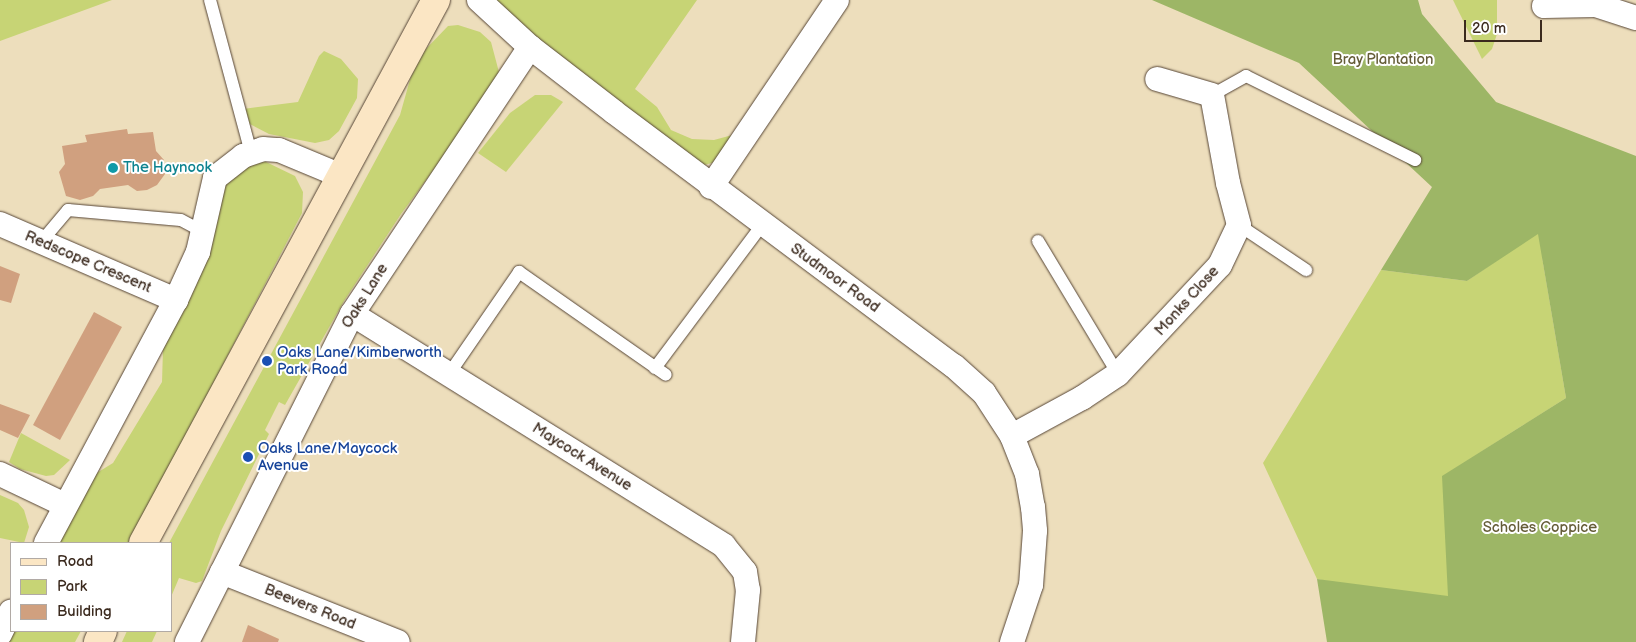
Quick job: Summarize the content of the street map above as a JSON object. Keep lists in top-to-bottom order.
{
  "streets": {
    "street": [
      "Redscope Crescent",
      "Studmoor Road",
      "Oaks Lane",
      "Monks Close",
      "Maycock Avenue",
      "Beevers Road"
    ]
  },
  "crossings": [
    ["Studmoor Road", "Oaks Lane"],
    ["Studmoor Road", "Monks Close"],
    ["Oaks Lane", "Maycock Avenue"],
    ["Oaks Lane", "Beevers Road"]
  ],
  "parks": ["Bray Plantation", "Scholes Coppice"],
  "places": ["The Haynook", "Oaks Lane/Kimberworth Park Road", "Oaks Lane/Maycock Avenue"],
  "legend": ["Road", "Park", "Building"],
  "scale_bar": "20 m"
}
